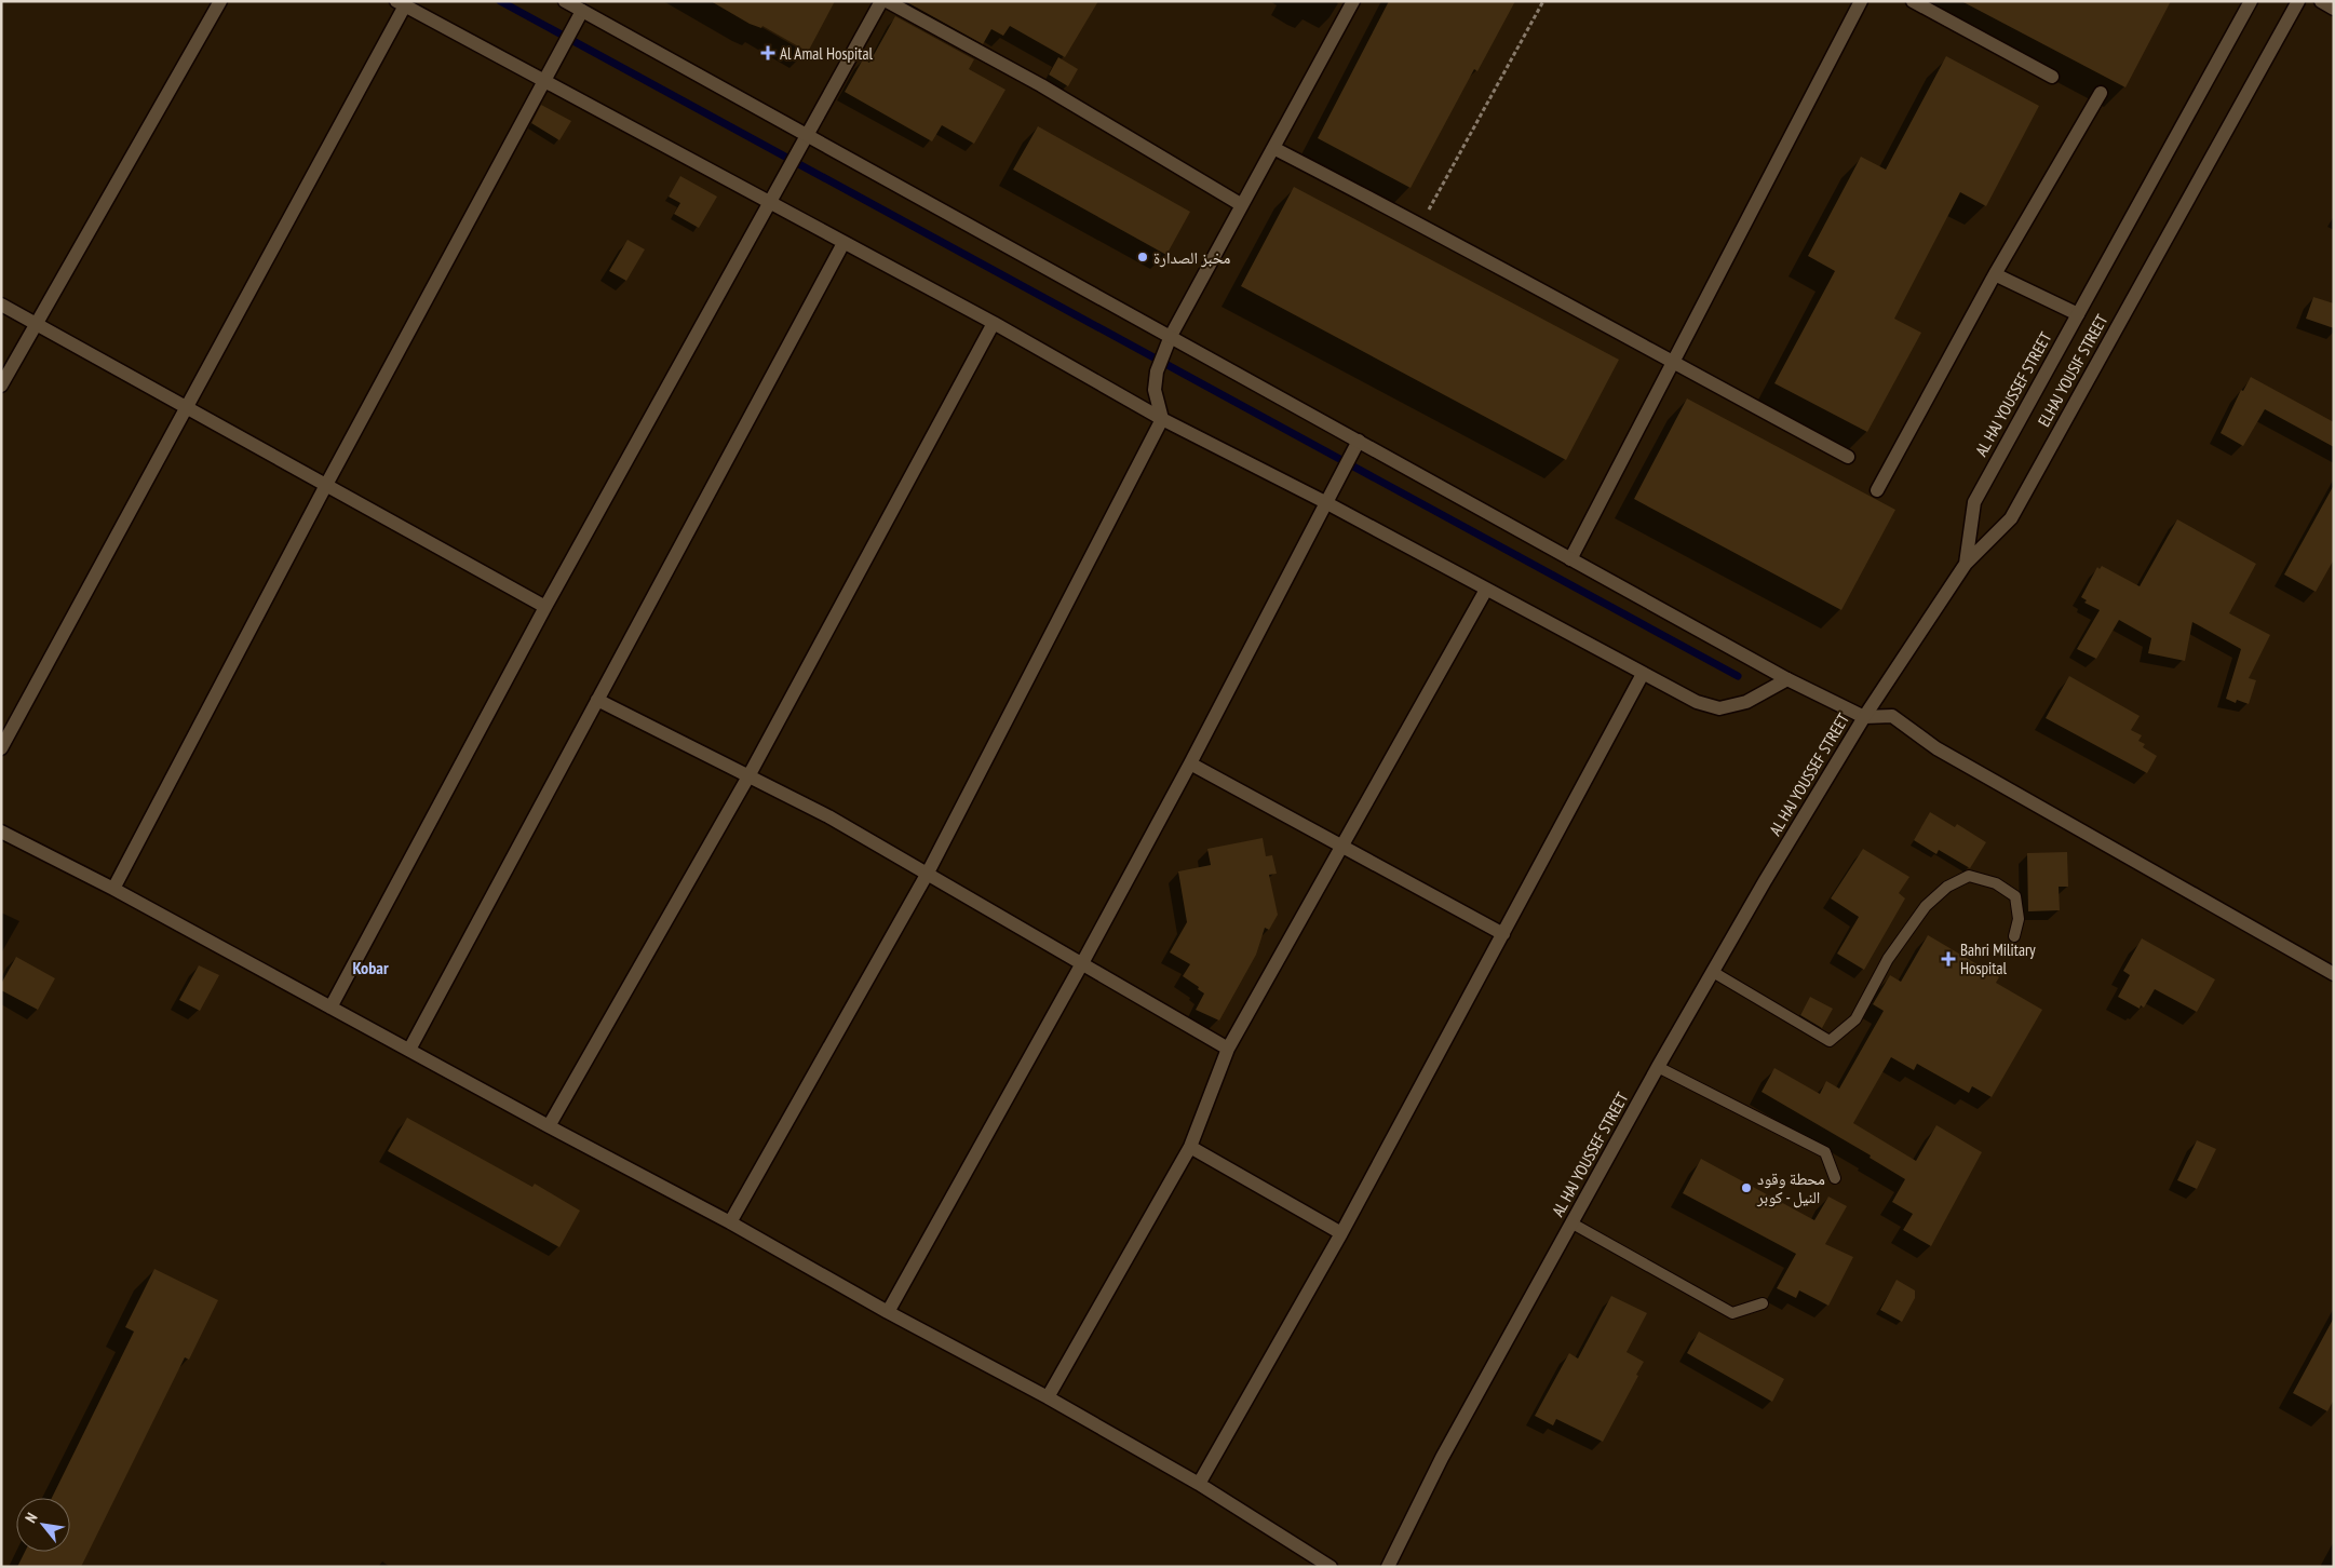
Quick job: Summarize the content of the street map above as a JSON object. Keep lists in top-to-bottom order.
{
  "streets": {
    "street": ["AL HAJ YOUSSEF STREET"]
  },
  "districts": ["Kobar"],
  "places": {
    "health": ["Al Amal Hospital", "Bahri Military Hospital"],
    "other": ["مخبز الصدارة", "محطة وقود النيل - كوبر"]
  },
  "north": "top left"
}
